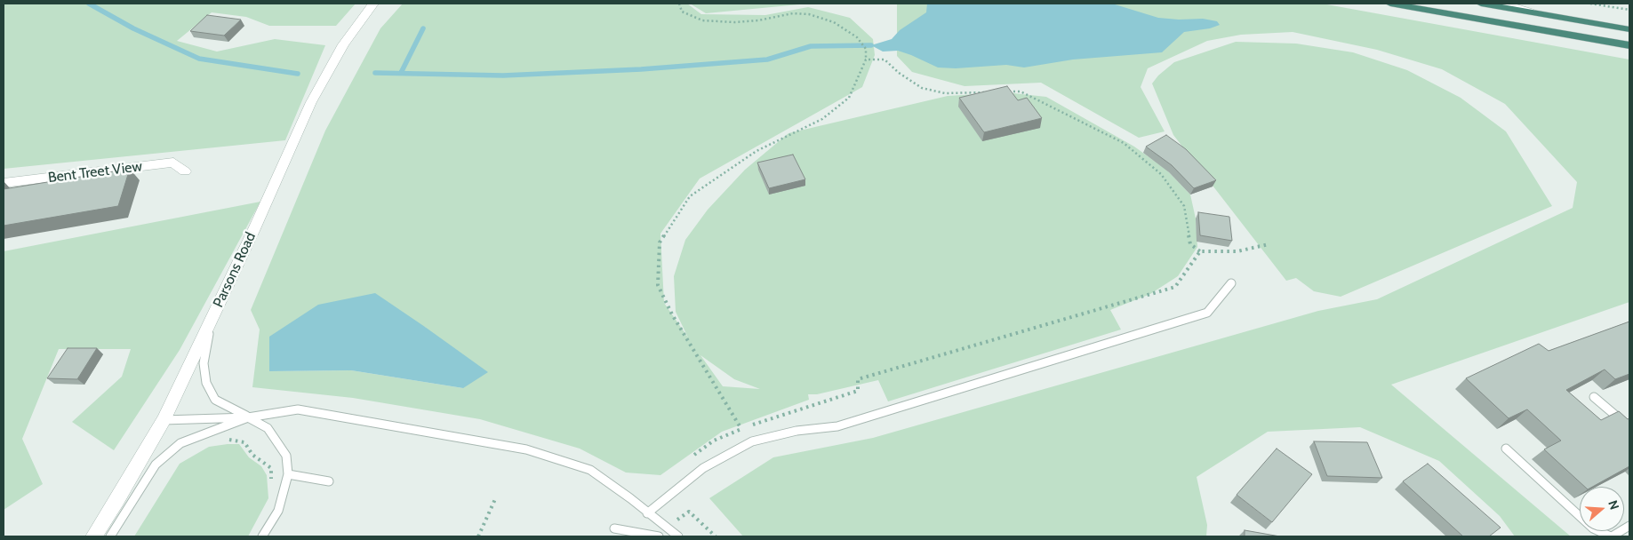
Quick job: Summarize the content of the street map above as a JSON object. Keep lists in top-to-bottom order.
{
  "streets": {
    "street": ["Bent Treet View", "Parsons Road"]
  },
  "north": "right"
}
